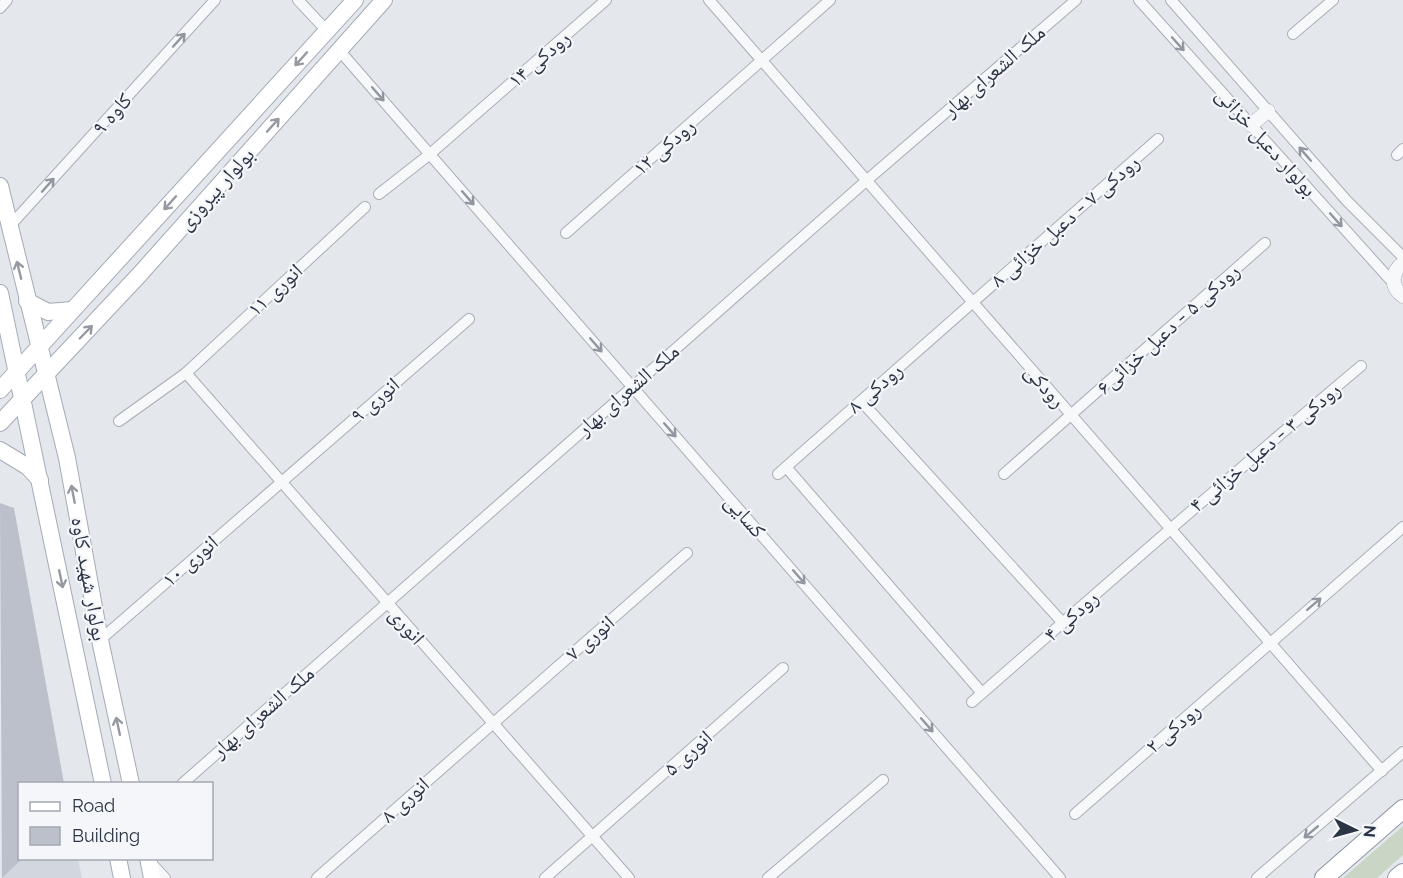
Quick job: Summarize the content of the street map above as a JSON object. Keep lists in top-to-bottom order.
{
  "streets": {
    "main road": ["بولوار پیروزی", "بولوار شهید کاوه"],
    "street": [
      "رودکی ۱۴",
      "ملک الشعرای بهار",
      "کاوه ۹",
      "بولوار دعبل خزائی",
      "رودکی ۱۲",
      "رودکی ۷ - دعبل خزائی ۸",
      "انوری ۱۱",
      "رودکی ۵ - دعبل خزائی۶",
      "رودکی",
      "رودکی ۸",
      "انوری ۹",
      "رودکی ۳ - دعبل خزائی ۴",
      "کسایی",
      "انوری ۱۰",
      "رودکی ۴",
      "انوری",
      "انوری ۷",
      "رودکی ۲",
      "انوری ۵",
      "انوری ۸"
    ]
  },
  "crossings": [
    ["رودکی ۱۴", "کسایی"],
    ["ملک الشعرای بهار", "رودکی"],
    ["ملک الشعرای بهار", "کسایی"],
    ["ملک الشعرای بهار", "انوری"],
    ["رودکی ۱۲", "رودکی"],
    ["بولوار پیروزی", "کسایی"],
    ["بولوار پیروزی", "بولوار شهید کاوه"],
    ["رودکی ۷ - دعبل خزائی ۸", "رودکی"],
    ["رودکی ۷ - دعبل خزائی ۸", "رودکی ۸"],
    ["انوری ۱۱", "انوری"],
    ["رودکی ۵ - دعبل خزائی۶", "رودکی"],
    ["رودکی", "رودکی ۸"],
    ["رودکی", "رودکی ۳ - دعبل خزائی ۴"],
    ["رودکی", "رودکی ۴"],
    ["رودکی", "رودکی ۲"],
    ["رودکی ۸", "رودکی ۴"],
    ["انوری ۹", "انوری ۱۰"],
    ["انوری ۹", "انوری"],
    ["رودکی ۳ - دعبل خزائی ۴", "رودکی ۴"],
    ["انوری ۱۰", "بولوار شهید کاوه"],
    ["انوری ۱۰", "انوری"],
    ["انوری", "انوری ۷"],
    ["انوری", "انوری ۵"],
    ["انوری", "انوری ۸"],
    ["انوری ۷", "انوری ۸"]
  ],
  "one_way": ["کاوه ۹", "کسایی", "رودکی ۲"],
  "legend": ["Road", "Building"],
  "north": "right"
}
